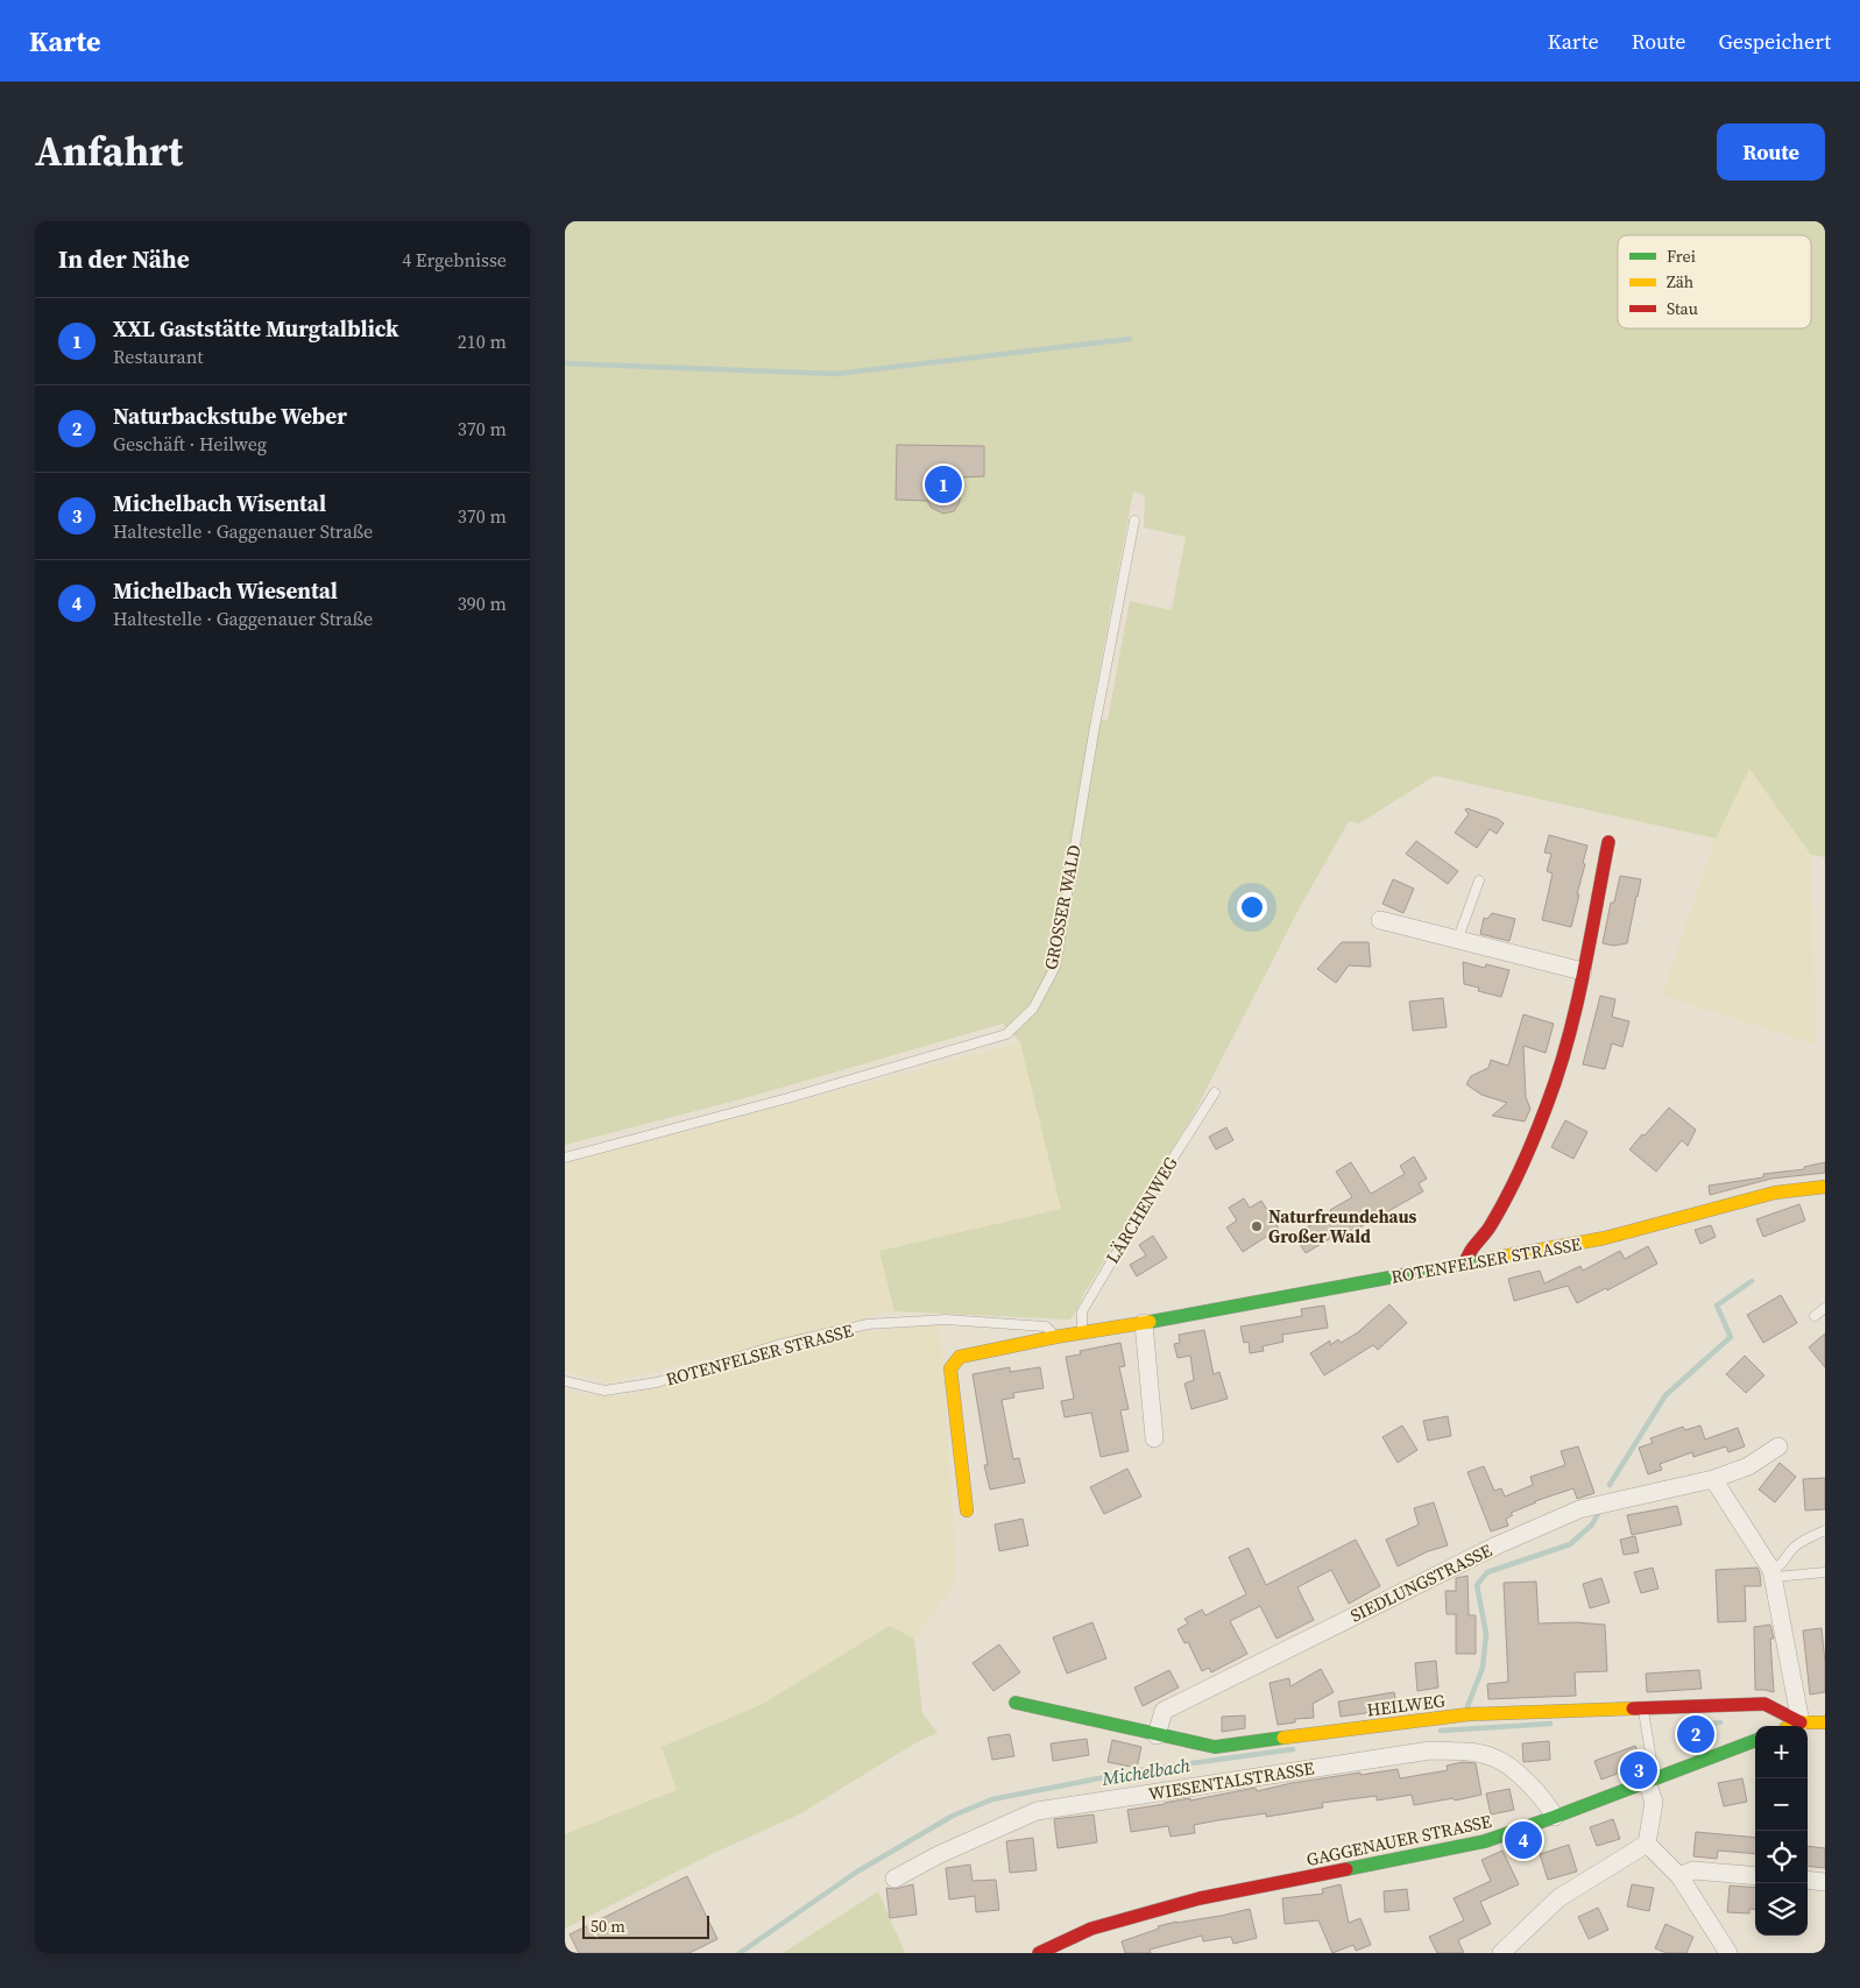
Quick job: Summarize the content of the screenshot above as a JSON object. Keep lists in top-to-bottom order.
{
  "streets": {
    "street": [
      "ROTENFELSER STRASSE",
      "SIEDLUNGSTRASSE",
      "HEILWEG",
      "WIESENTALSTRASSE",
      "GAGGENAUER STRASSE"
    ],
    "lane": ["GROSSER WALD", "LÄRCHENWEG"]
  },
  "crossings": [
    ["LÄRCHENWEG", "ROTENFELSER STRASSE"],
    ["SIEDLUNGSTRASSE", "HEILWEG"],
    ["WIESENTALSTRASSE", "GAGGENAUER STRASSE"]
  ],
  "water": ["Michelbach"],
  "places": ["Naturfreundehaus Großer Wald"],
  "legend": ["Frei", "Zäh", "Stau"],
  "scale_bar": "50 m",
  "page": {
    "header": "Karte",
    "nav": ["Karte", "Route", "Gespeichert"],
    "title": "Anfahrt",
    "buttons": "Route",
    "heading": ["In der Nähe", "4 Ergebnisse"],
    "list": [
      {
        "mark": "1",
        "name": "XXL Gaststätte Murgtalblick",
        "note": "Restaurant",
        "value": "210 m"
      },
      {
        "mark": "2",
        "name": "Naturbackstube Weber",
        "note": "Geschäft · Heilweg",
        "value": "370 m"
      },
      {
        "mark": "3",
        "name": "Michelbach Wisental",
        "note": "Haltestelle · Gaggenauer Straße",
        "value": "370 m"
      },
      {
        "mark": "4",
        "name": "Michelbach Wiesental",
        "note": "Haltestelle · Gaggenauer Straße",
        "value": "390 m"
      }
    ],
    "pins": [
      "1",
      "2",
      "3",
      "4"
    ],
    "map_buttons": ["+", "−"],
    "scale": "50 m"
  }
}
